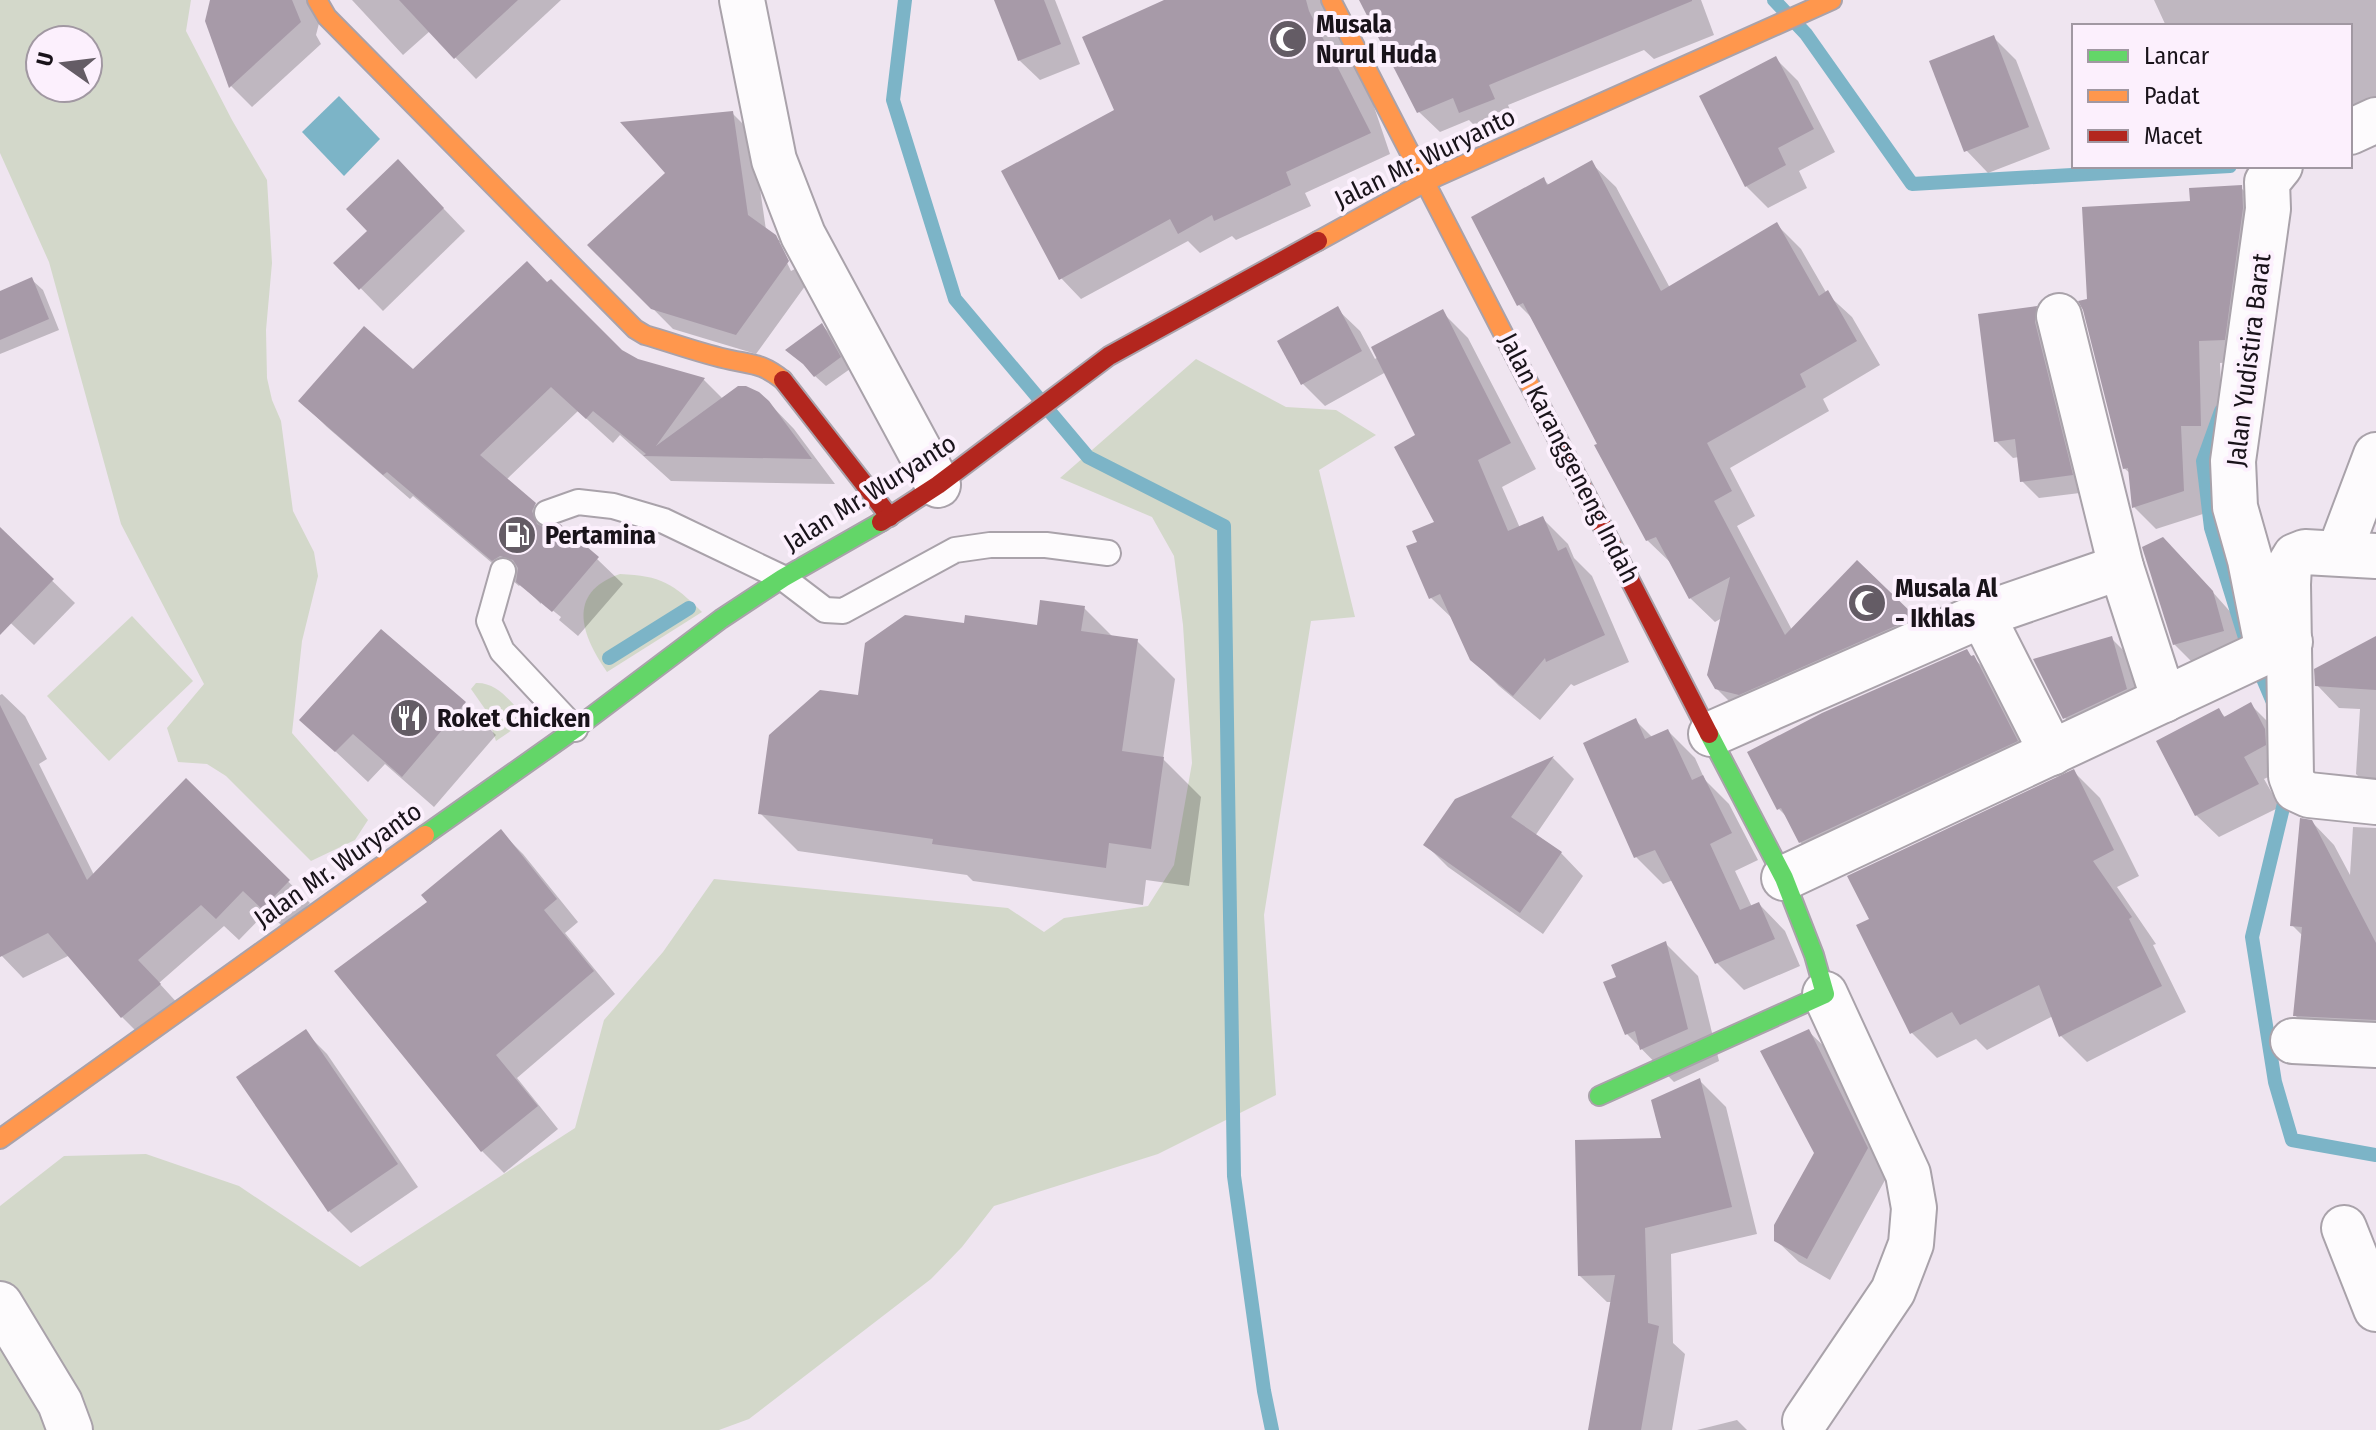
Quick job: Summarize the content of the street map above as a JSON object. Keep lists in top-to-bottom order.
{
  "streets": {
    "street": ["Jalan Mr. Wuryanto", "Jalan Yudistira Barat", "Jalan Karanggeneng Indah"]
  },
  "crossings": [
    ["Jalan Mr. Wuryanto", "Jalan Karanggeneng Indah"]
  ],
  "places": {
    "mosque": ["Musala Nurul Huda", "Musala Al - Ikhlas"],
    "fuel station": ["Pertamina"],
    "restaurant": ["Roket Chicken"]
  },
  "legend": ["Lancar", "Padat", "Macet"],
  "north": "left"
}
